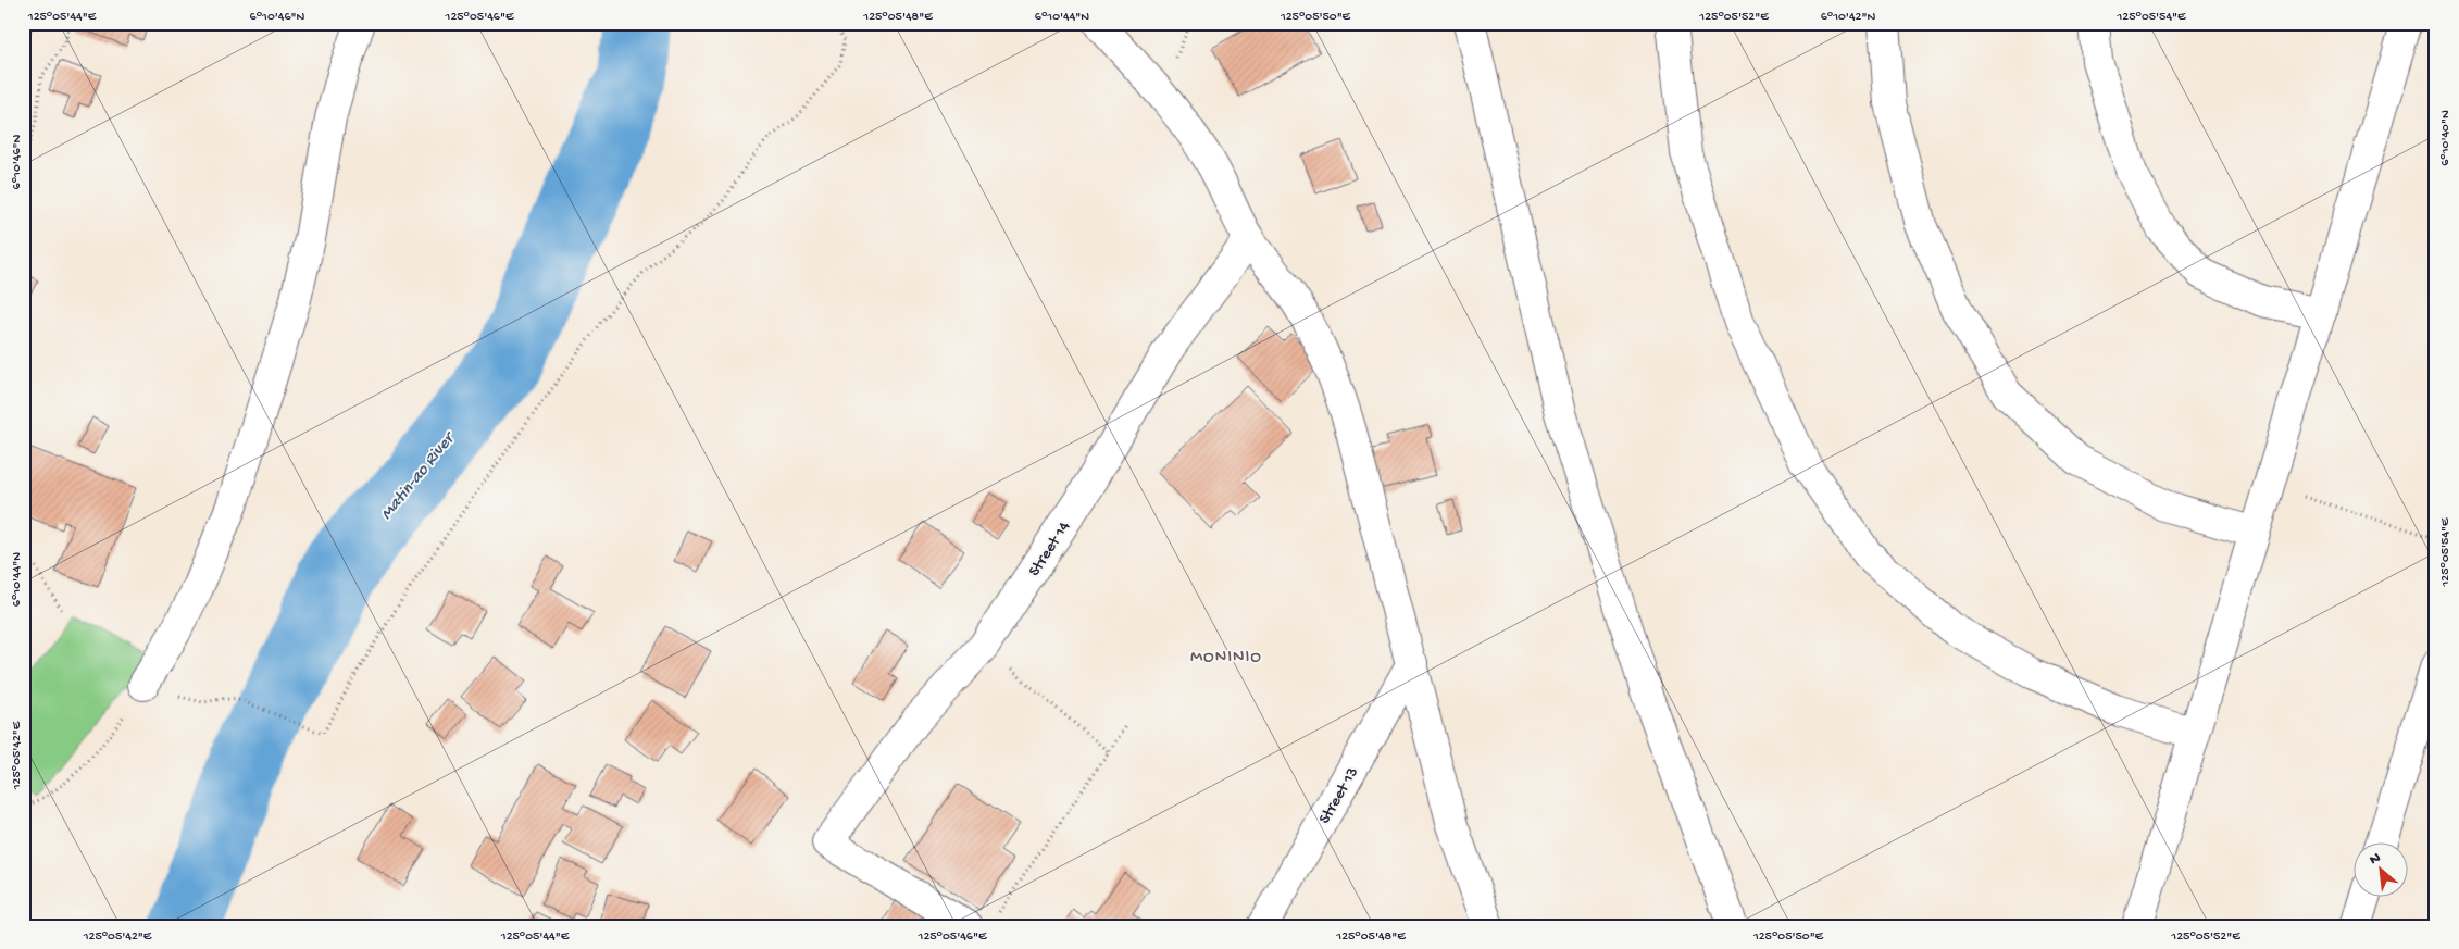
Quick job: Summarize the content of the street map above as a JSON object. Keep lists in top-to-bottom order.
{
  "streets": {
    "street": ["Street 14", "Street 13"]
  },
  "districts": ["MONINIO"],
  "water": ["Matin-ao River"],
  "north": "top left",
  "coordinates": [
    "125°05'44\"E",
    "6°10'46\"N",
    "125°05'46\"E",
    "125°05'48\"E",
    "6°10'44\"N",
    "125°05'50\"E",
    "125°05'52\"E",
    "6°10'42\"N",
    "125°05'54\"E",
    "6°10'40\"N",
    "125°05'42\"E"
  ]
}
